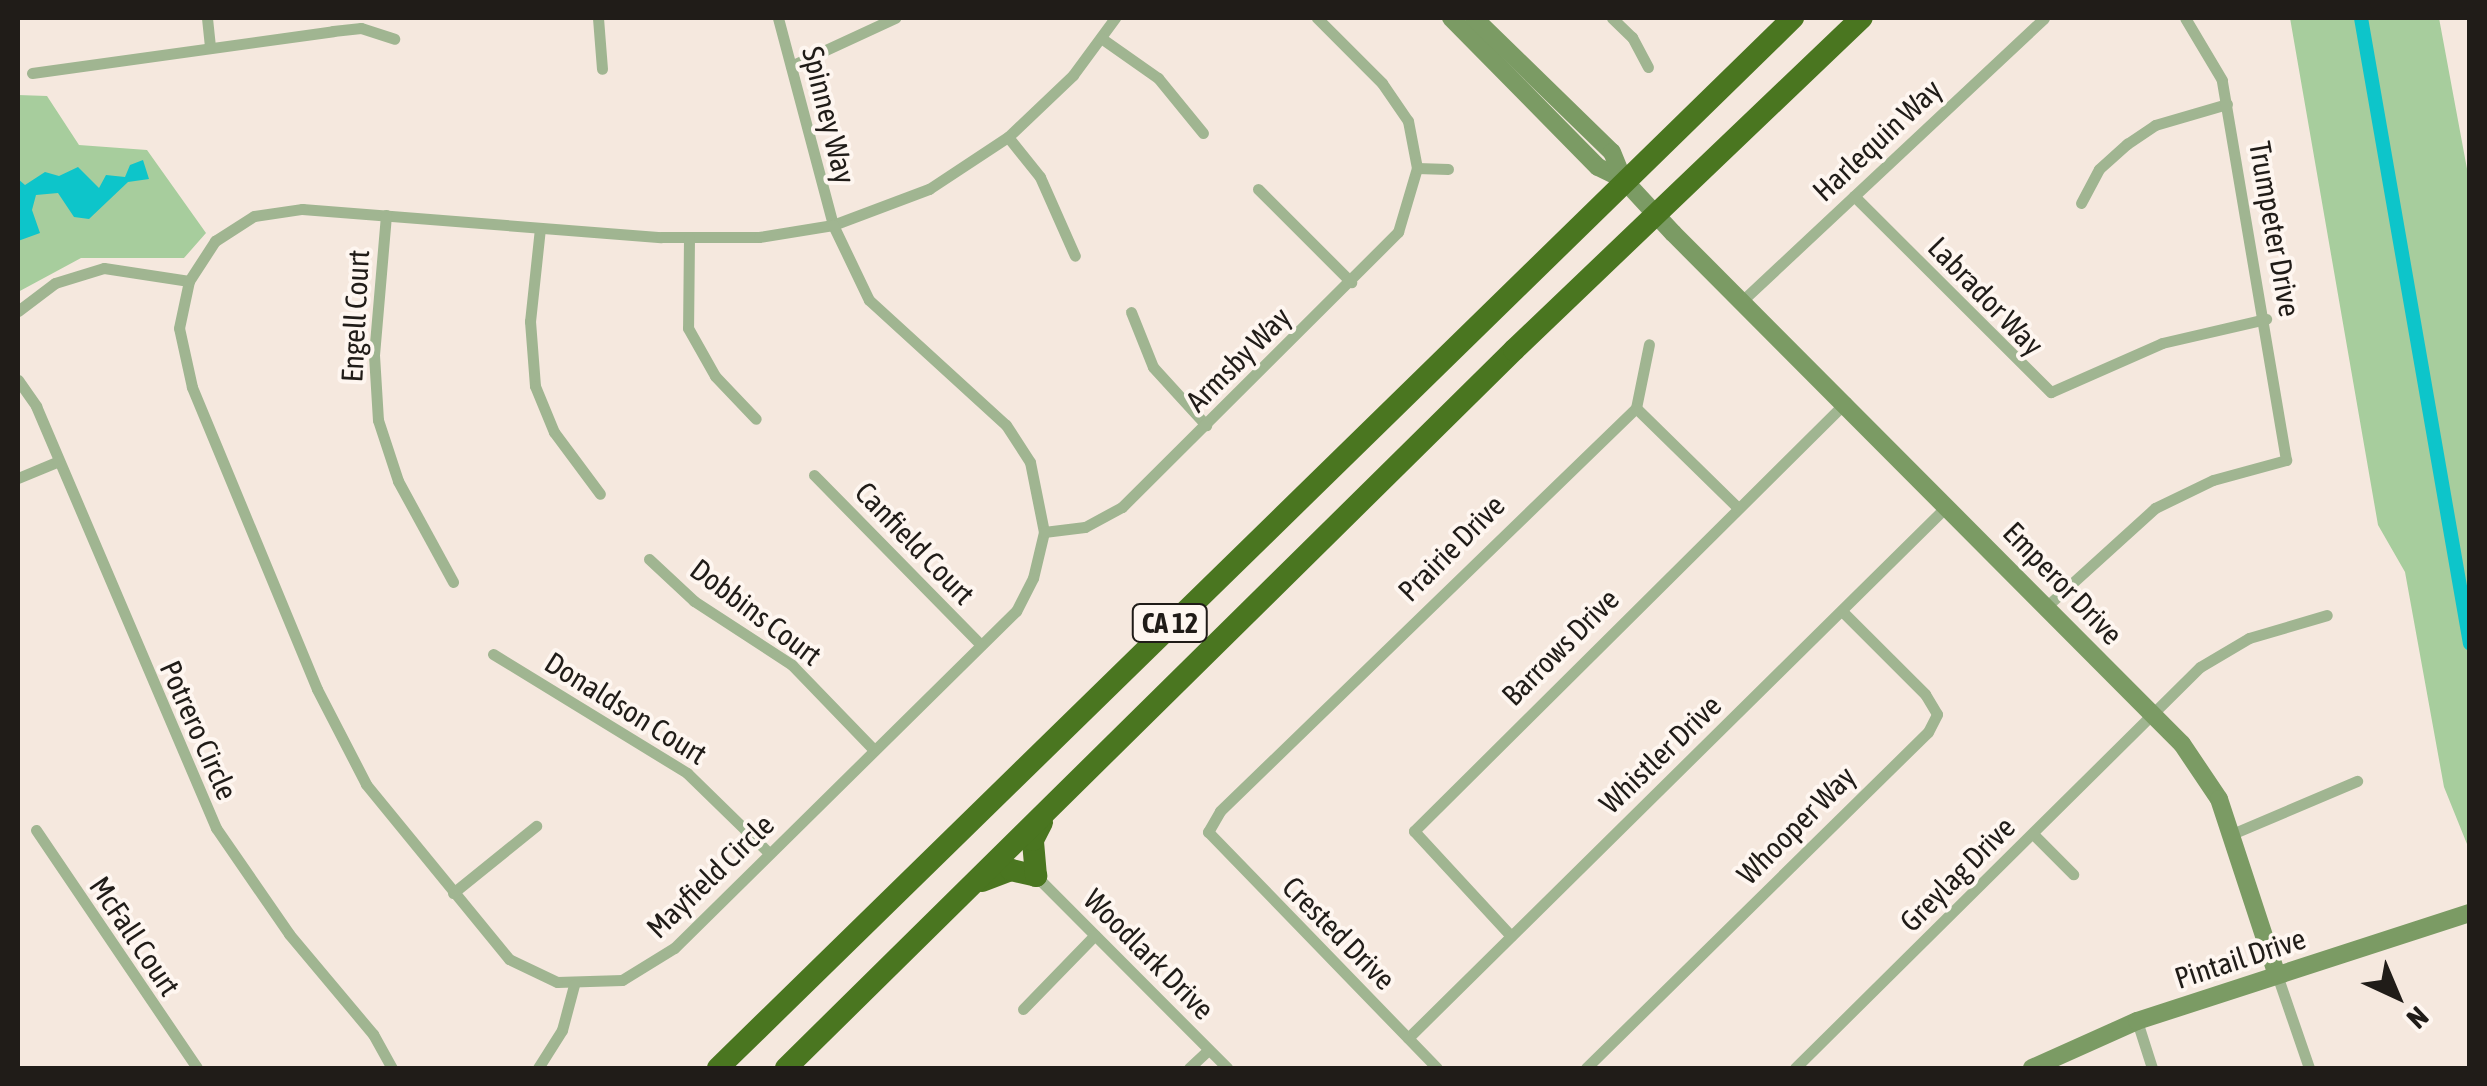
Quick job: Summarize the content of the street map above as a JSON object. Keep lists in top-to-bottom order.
{
  "streets": {
    "highway": ["CA 12"],
    "street": [
      "Spinney Way",
      "Harlequin Way",
      "Trumpeter Drive",
      "Labrador Way",
      "Engell Court",
      "Armsby Way",
      "Canfield Court",
      "Prairie Drive",
      "Emperor Drive",
      "Dobbins Court",
      "Barrows Drive",
      "Donaldson Court",
      "Potrero Circle",
      "Whistler Drive",
      "Whooper Way",
      "Greylag Drive",
      "Mayfield Circle",
      "Crested Drive",
      "McFall Court",
      "Woodlark Drive",
      "Pintail Drive"
    ]
  },
  "crossings": [
    ["Spinney Way", "Mayfield Circle"],
    ["Harlequin Way", "Labrador Way"],
    ["Harlequin Way", "Emperor Drive"],
    ["Trumpeter Drive", "Labrador Way"],
    ["Trumpeter Drive", "Emperor Drive"],
    ["Engell Court", "Mayfield Circle"],
    ["Armsby Way", "Mayfield Circle"],
    ["Canfield Court", "Mayfield Circle"],
    ["Prairie Drive", "Crested Drive"],
    ["Emperor Drive", "CA 12"],
    ["Emperor Drive", "Barrows Drive"],
    ["Emperor Drive", "Whistler Drive"],
    ["Emperor Drive", "Greylag Drive"],
    ["Emperor Drive", "Pintail Drive"],
    ["Dobbins Court", "Mayfield Circle"],
    ["Barrows Drive", "Whistler Drive"],
    ["Donaldson Court", "Mayfield Circle"],
    ["Whistler Drive", "Whooper Way"],
    ["Whistler Drive", "Crested Drive"]
  ],
  "north": "bottom right"
}
